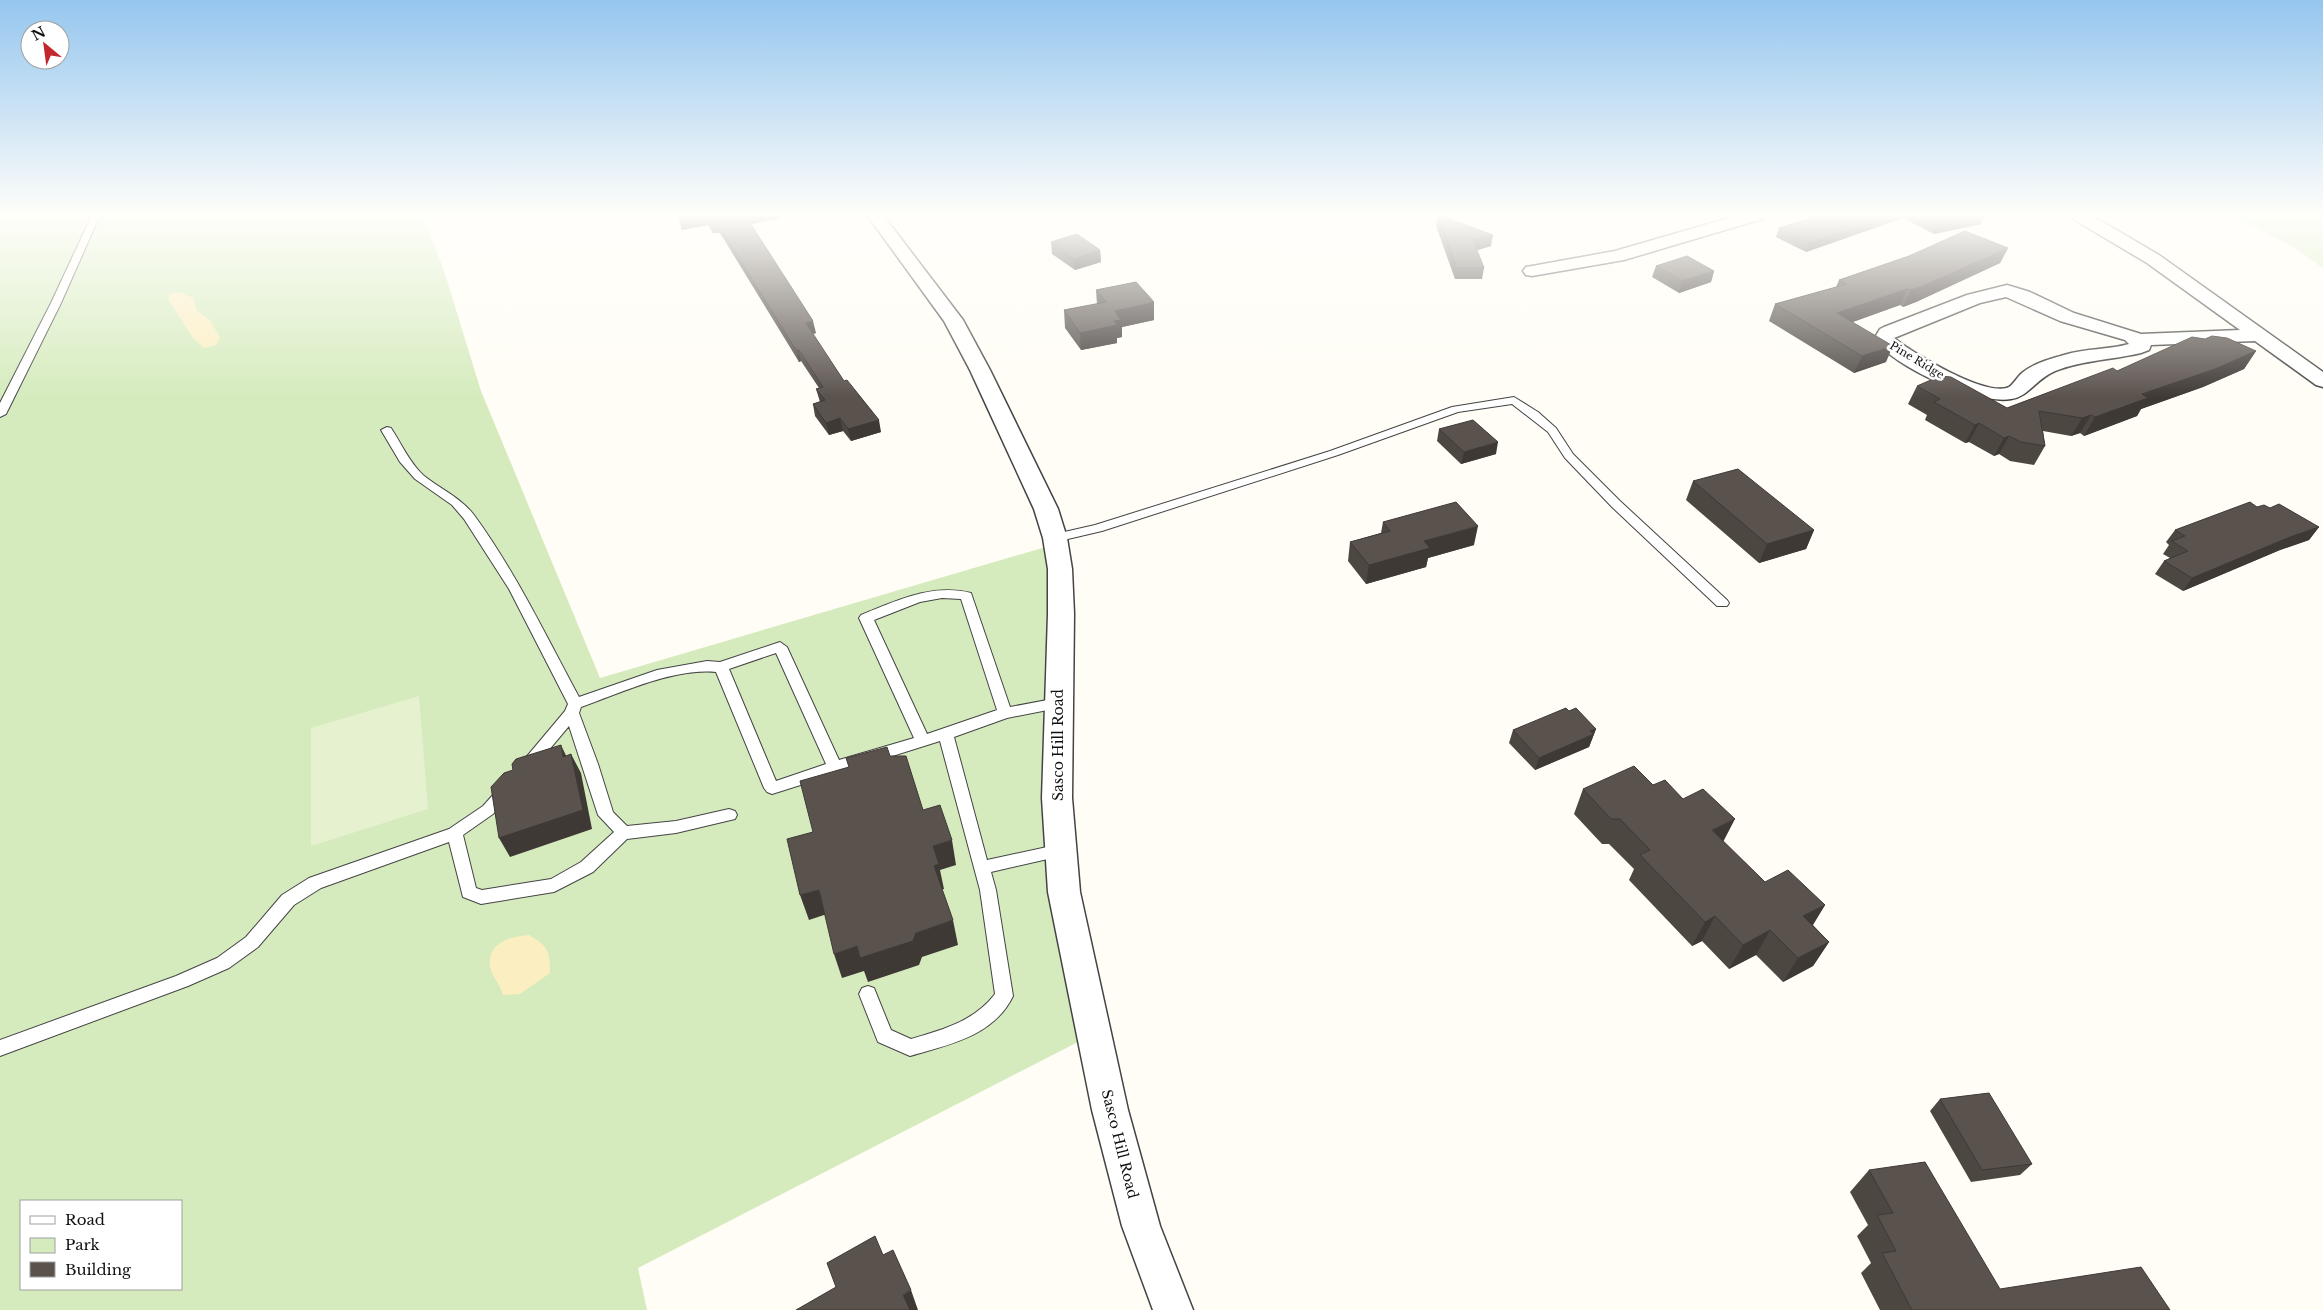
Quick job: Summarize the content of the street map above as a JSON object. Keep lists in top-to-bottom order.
{
  "streets": {
    "street": ["Pine Ridge", "Sasco Hill Road"]
  },
  "legend": ["Road", "Park", "Building"],
  "north": "top left"
}
